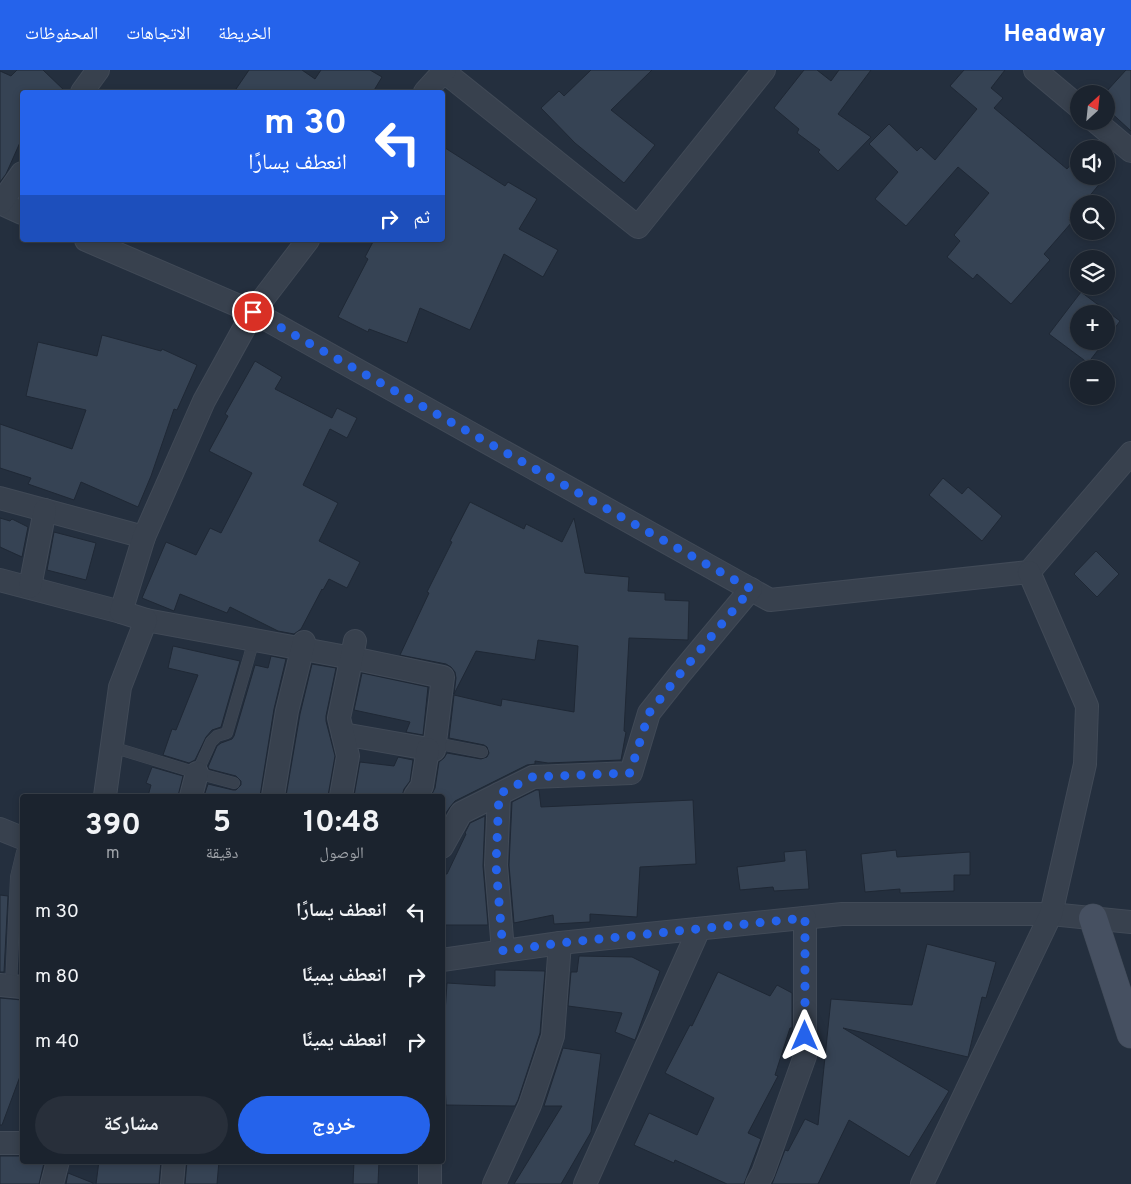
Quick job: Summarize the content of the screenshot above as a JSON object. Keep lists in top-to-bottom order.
{
  "north": "top right",
  "page": {
    "header": "Headway",
    "nav": ["الخريطة", "الاتجاهات", "المحفوظات"],
    "map_buttons": ["+", "−"],
    "turn": ["30 m", "انعطف يسارًا"],
    "then": "ثم",
    "eta": [
      "10:48",
      "الوصول",
      "5",
      "دقيقة",
      "390",
      "m"
    ],
    "list": [
      {
        "name": "انعطف يسارًا",
        "value": "30 m"
      },
      {
        "name": "انعطف يمينًا",
        "value": "80 m"
      },
      {
        "name": "انعطف يمينًا",
        "value": "40 m"
      }
    ],
    "buttons": ["خروج", "مشاركة"]
  }
}
